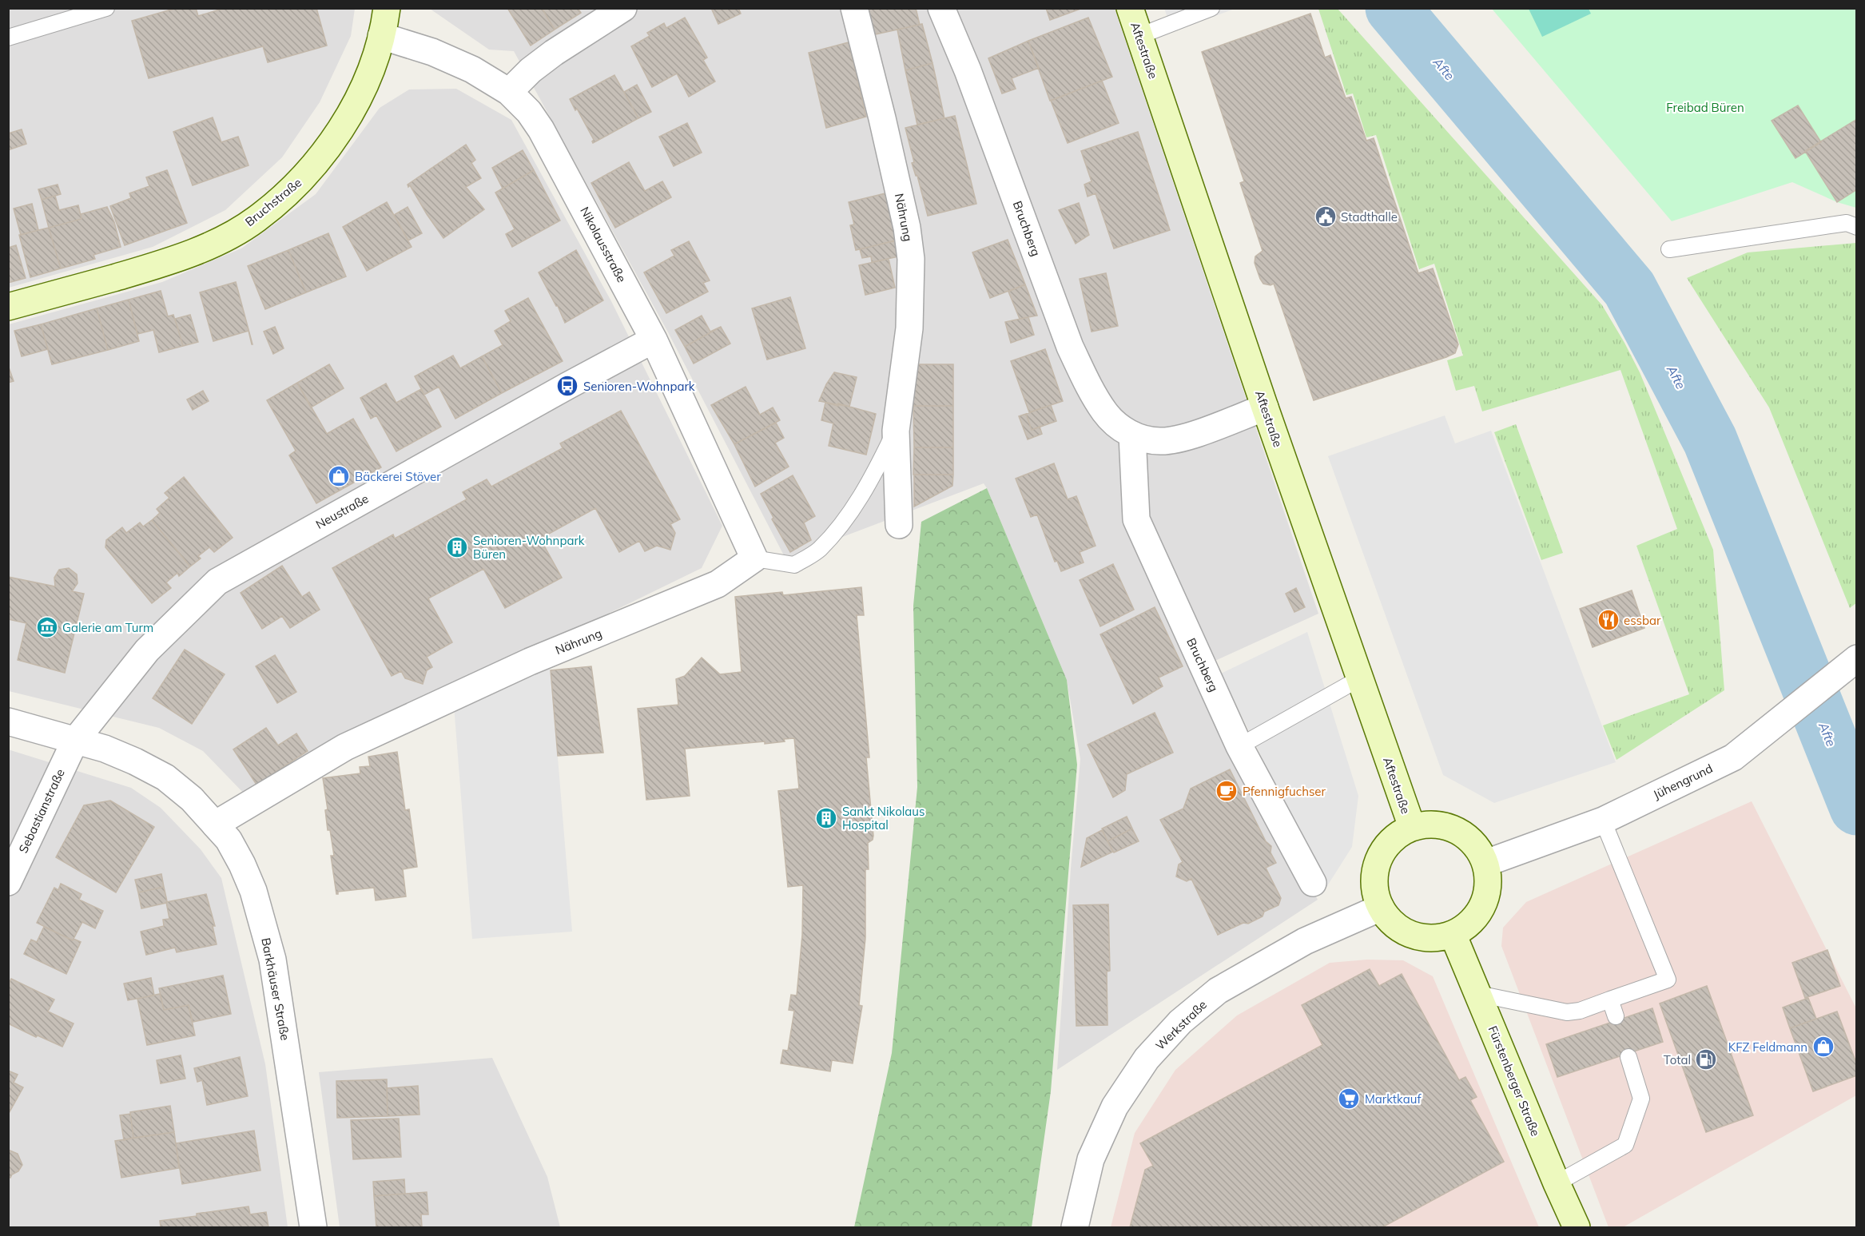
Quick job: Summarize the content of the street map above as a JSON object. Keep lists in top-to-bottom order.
{
  "streets": {
    "main road": ["Aftestraße", "Bruchstraße", "Fürstenberger Straße"],
    "street": [
      "Nährung",
      "Bruchberg",
      "Nikolausstraße",
      "Neustraße",
      "Jühengrund",
      "Sebastianstraße",
      "Barkhäuser Straße",
      "Werkstraße"
    ]
  },
  "crossings": [
    ["Aftestraße", "Bruchberg"],
    ["Aftestraße", "Jühengrund"],
    ["Aftestraße", "Werkstraße"],
    ["Aftestraße", "Fürstenberger Straße"],
    ["Bruchstraße", "Nikolausstraße"],
    ["Nährung", "Nikolausstraße"],
    ["Nährung", "Barkhäuser Straße"],
    ["Nikolausstraße", "Neustraße"],
    ["Neustraße", "Sebastianstraße"],
    ["Neustraße", "Barkhäuser Straße"],
    ["Jühengrund", "Werkstraße"],
    ["Jühengrund", "Fürstenberger Straße"],
    ["Sebastianstraße", "Barkhäuser Straße"],
    ["Werkstraße", "Fürstenberger Straße"]
  ],
  "water": ["Afte"],
  "parks": ["Freibad Büren"],
  "places": {
    "public building": ["Stadthalle"],
    "bus stop": ["Senioren-Wohnpark"],
    "shop": ["Bäckerei Stöver", "KFZ Feldmann"],
    "building": ["Senioren-Wohnpark Büren", "Sankt Nikolaus Hospital"],
    "restaurant": ["essbar"],
    "museum": ["Galerie am Turm"],
    "cafe": ["Pfennigfuchser"],
    "fuel station": ["Total"],
    "supermarket": ["Marktkauf"]
  }
}
